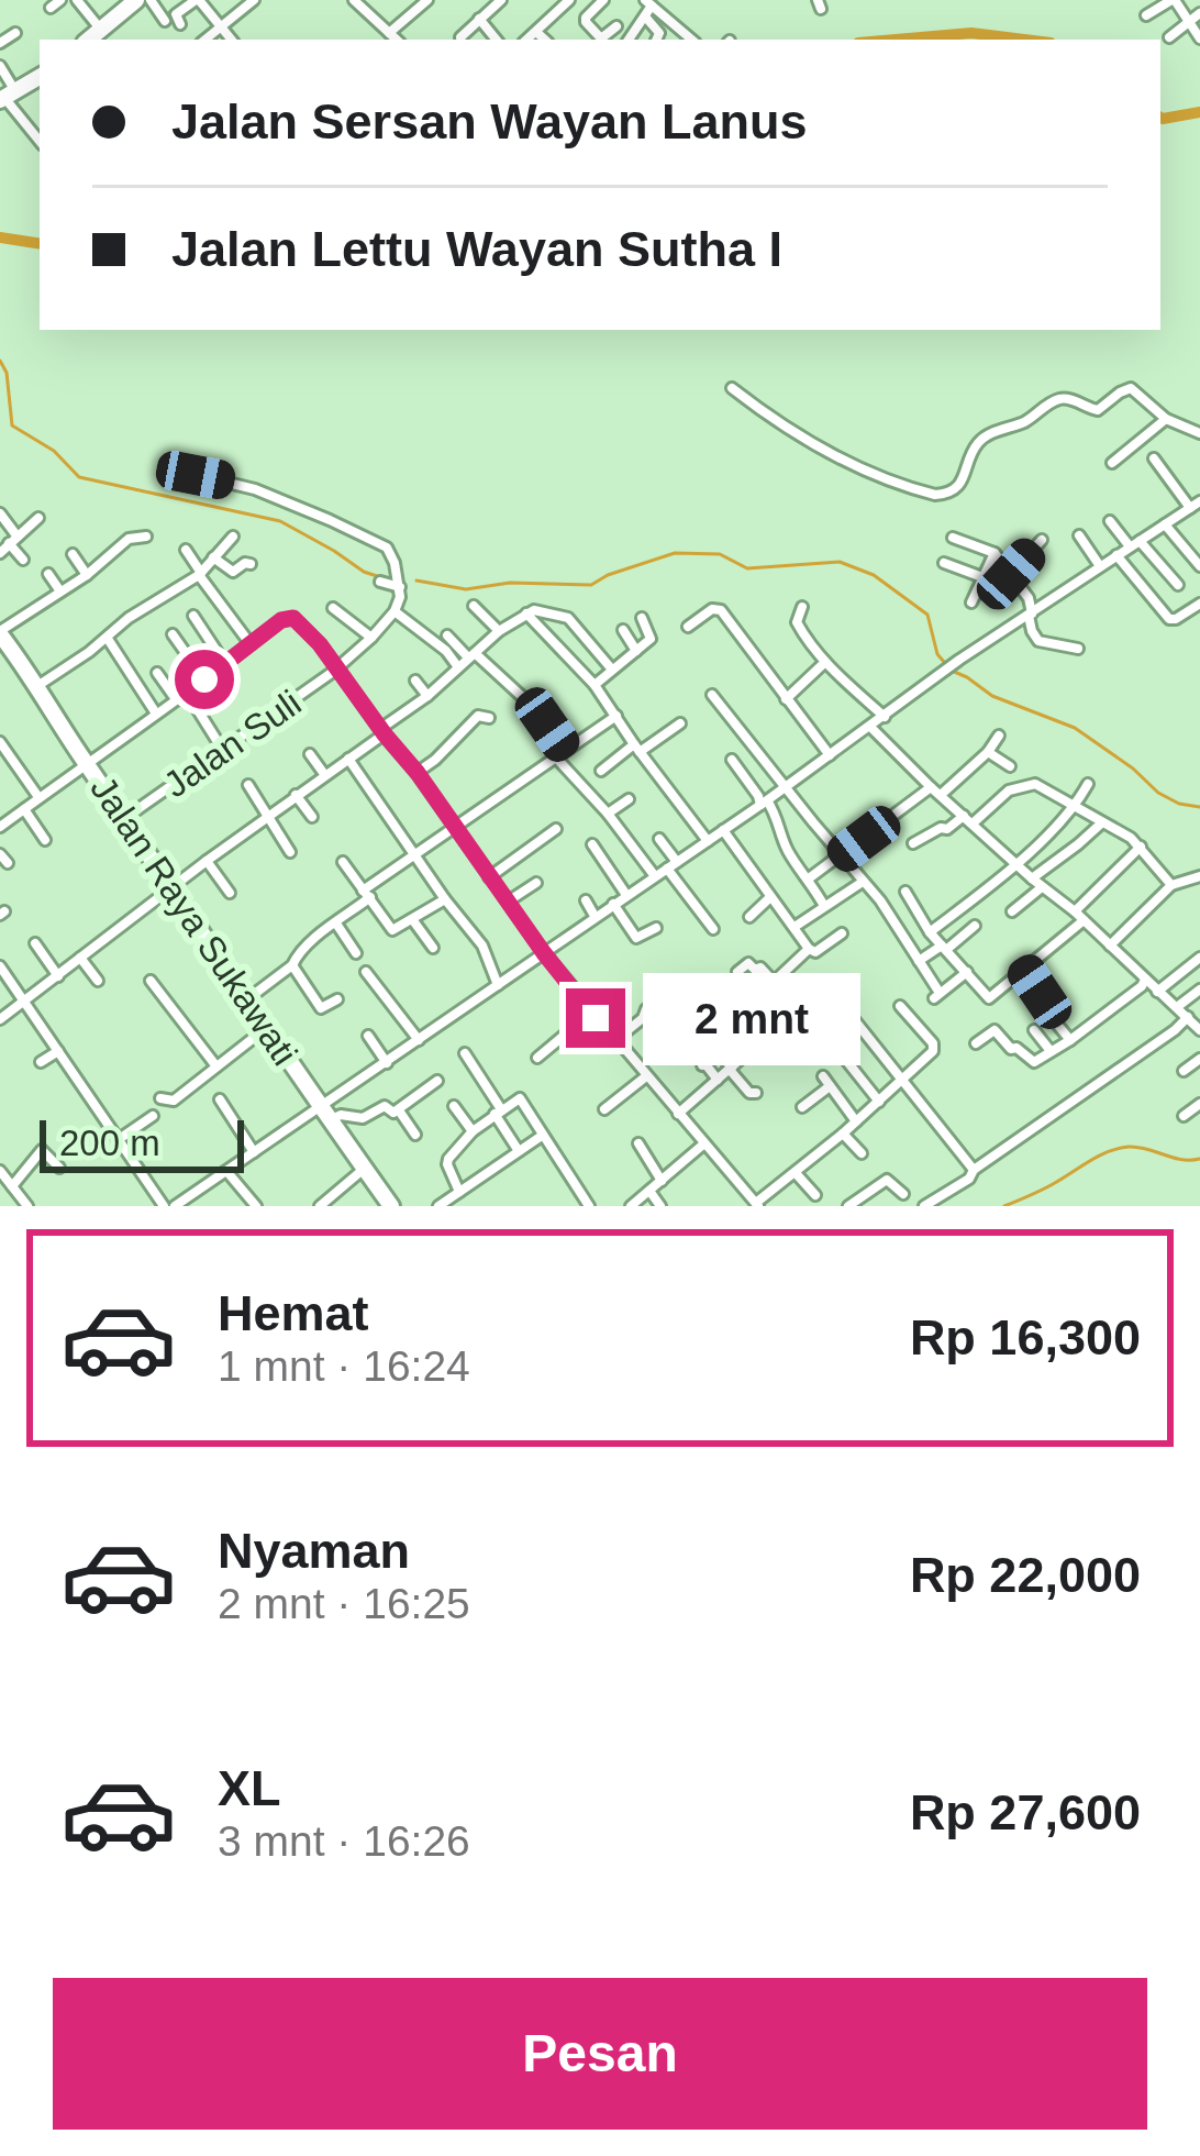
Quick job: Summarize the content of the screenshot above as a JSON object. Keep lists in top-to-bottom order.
{
  "streets": {
    "highway": ["Jalan Raya Sukawati"],
    "street": ["Jalan Suli"]
  },
  "crossings": [
    ["Jalan Suli", "Jalan Raya Sukawati"]
  ],
  "scale_bar": "200 m",
  "page": {
    "banner": ["Jalan Sersan Wayan Lanus", "Jalan Lettu Wayan Sutha I"],
    "bubble": "2 mnt",
    "scale": "200 m",
    "list": [
      {
        "name": "Hemat",
        "note": "1 mnt · 16:24",
        "value": "Rp 16,300"
      },
      {
        "name": "Nyaman",
        "note": "2 mnt · 16:25",
        "value": "Rp 22,000"
      },
      {
        "name": "XL",
        "note": "3 mnt · 16:26",
        "value": "Rp 27,600"
      }
    ],
    "buttons": "Pesan"
  }
}
